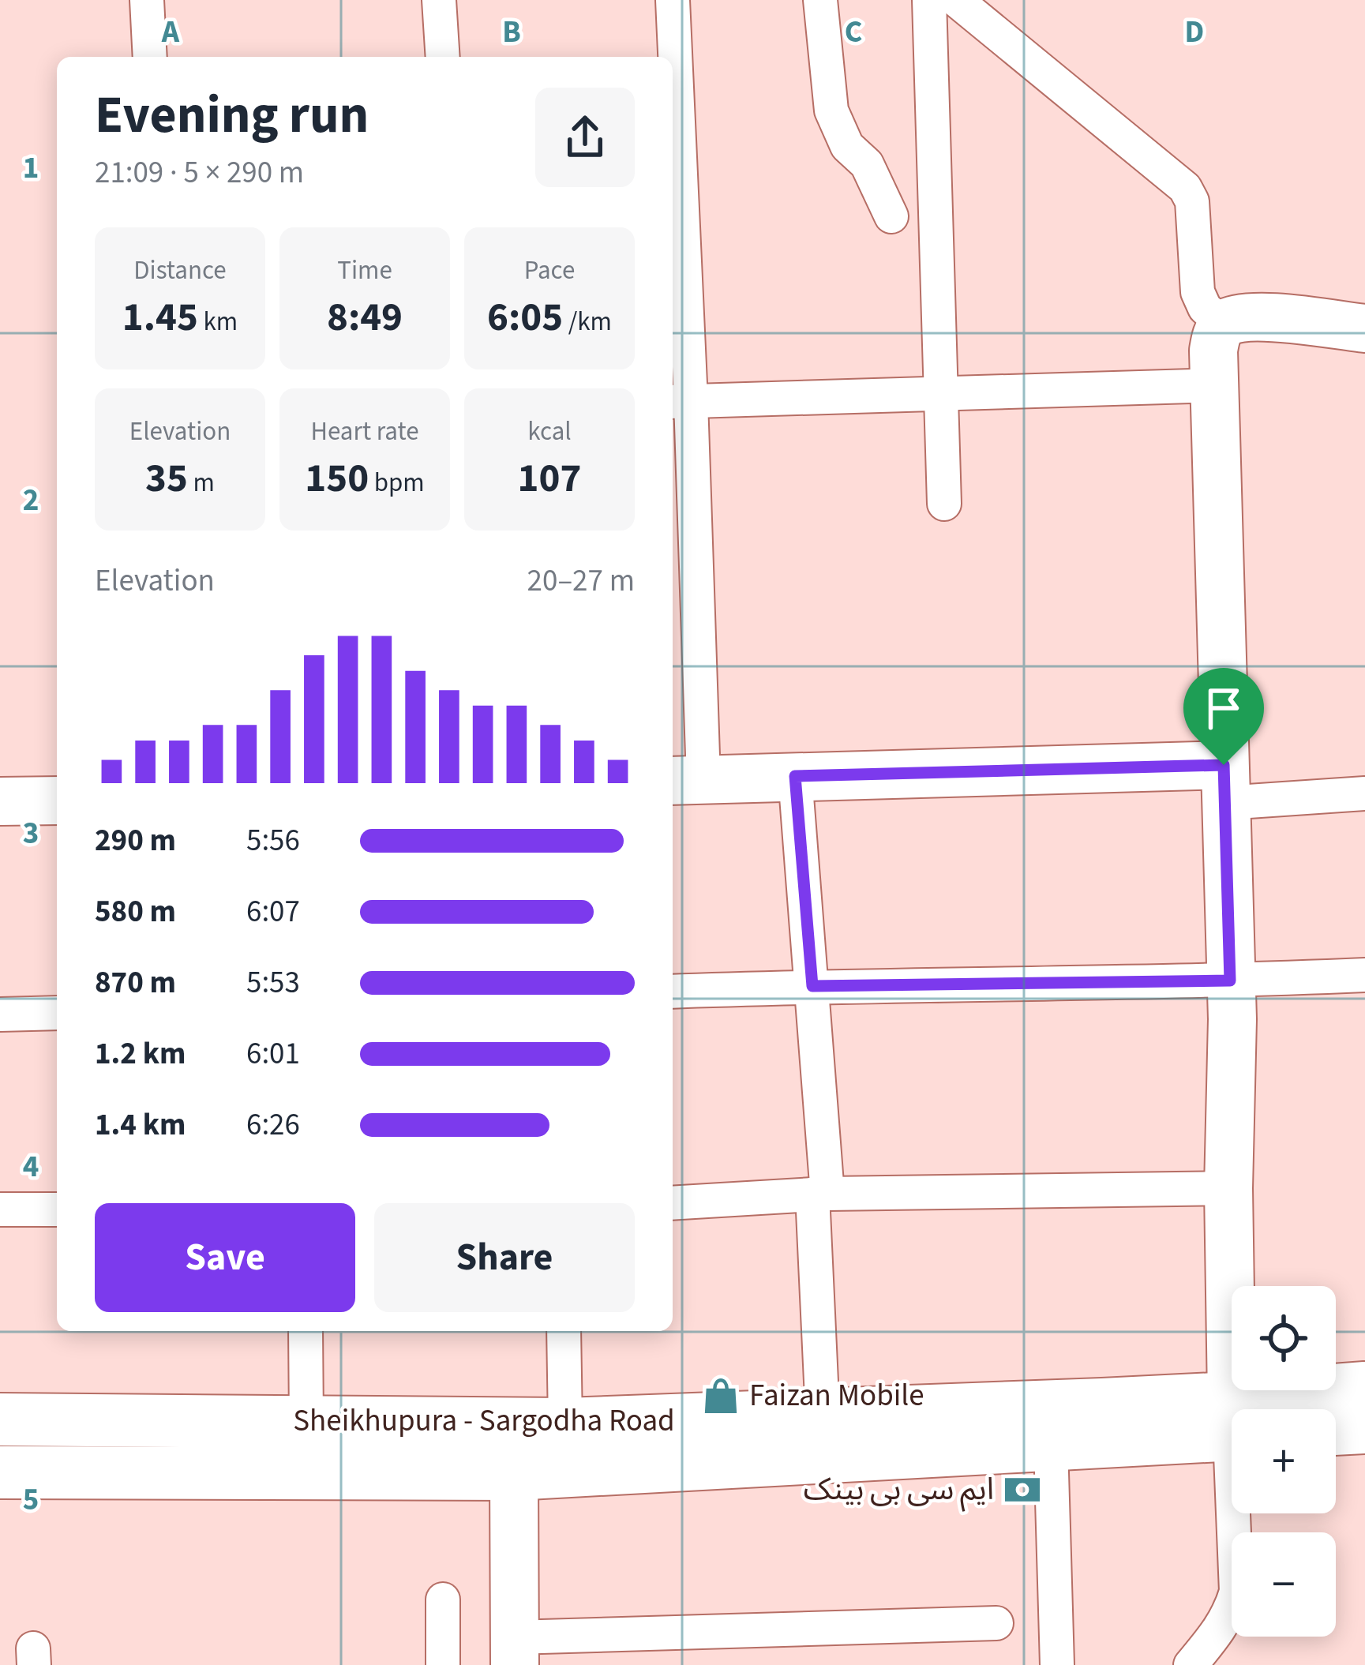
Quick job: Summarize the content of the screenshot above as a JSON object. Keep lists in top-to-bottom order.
{
  "streets": {
    "highway": ["Sheikhupura - Sargodha Road"]
  },
  "places": {
    "shop": ["Faizan Mobile"],
    "bank": ["ایم سی بی بینک"]
  },
  "page": {
    "heading": ["Evening run", "21:09 · 5 × 290 m"],
    "stats": [
      ["Distance", "1.45 km"],
      ["Time", "8:49"],
      ["Pace", "6:05 /km"],
      ["Elevation", "35 m"],
      ["Heart rate", "150 bpm"],
      ["kcal", "107"]
    ],
    "chart": ["Elevation", "20–27 m"],
    "list": [
      {
        "name": "290 m",
        "note": "5:56"
      },
      {
        "name": "580 m",
        "note": "6:07"
      },
      {
        "name": "870 m",
        "note": "5:53"
      },
      {
        "name": "1.2 km",
        "note": "6:01"
      },
      {
        "name": "1.4 km",
        "note": "6:26"
      }
    ],
    "buttons": ["Save", "Share"],
    "map_buttons": ["+", "−"]
  },
  "grid": {
    "columns": [
      "A",
      "B",
      "C",
      "D"
    ],
    "rows": [
      "1",
      "2",
      "3",
      "4",
      "5"
    ]
  }
}
